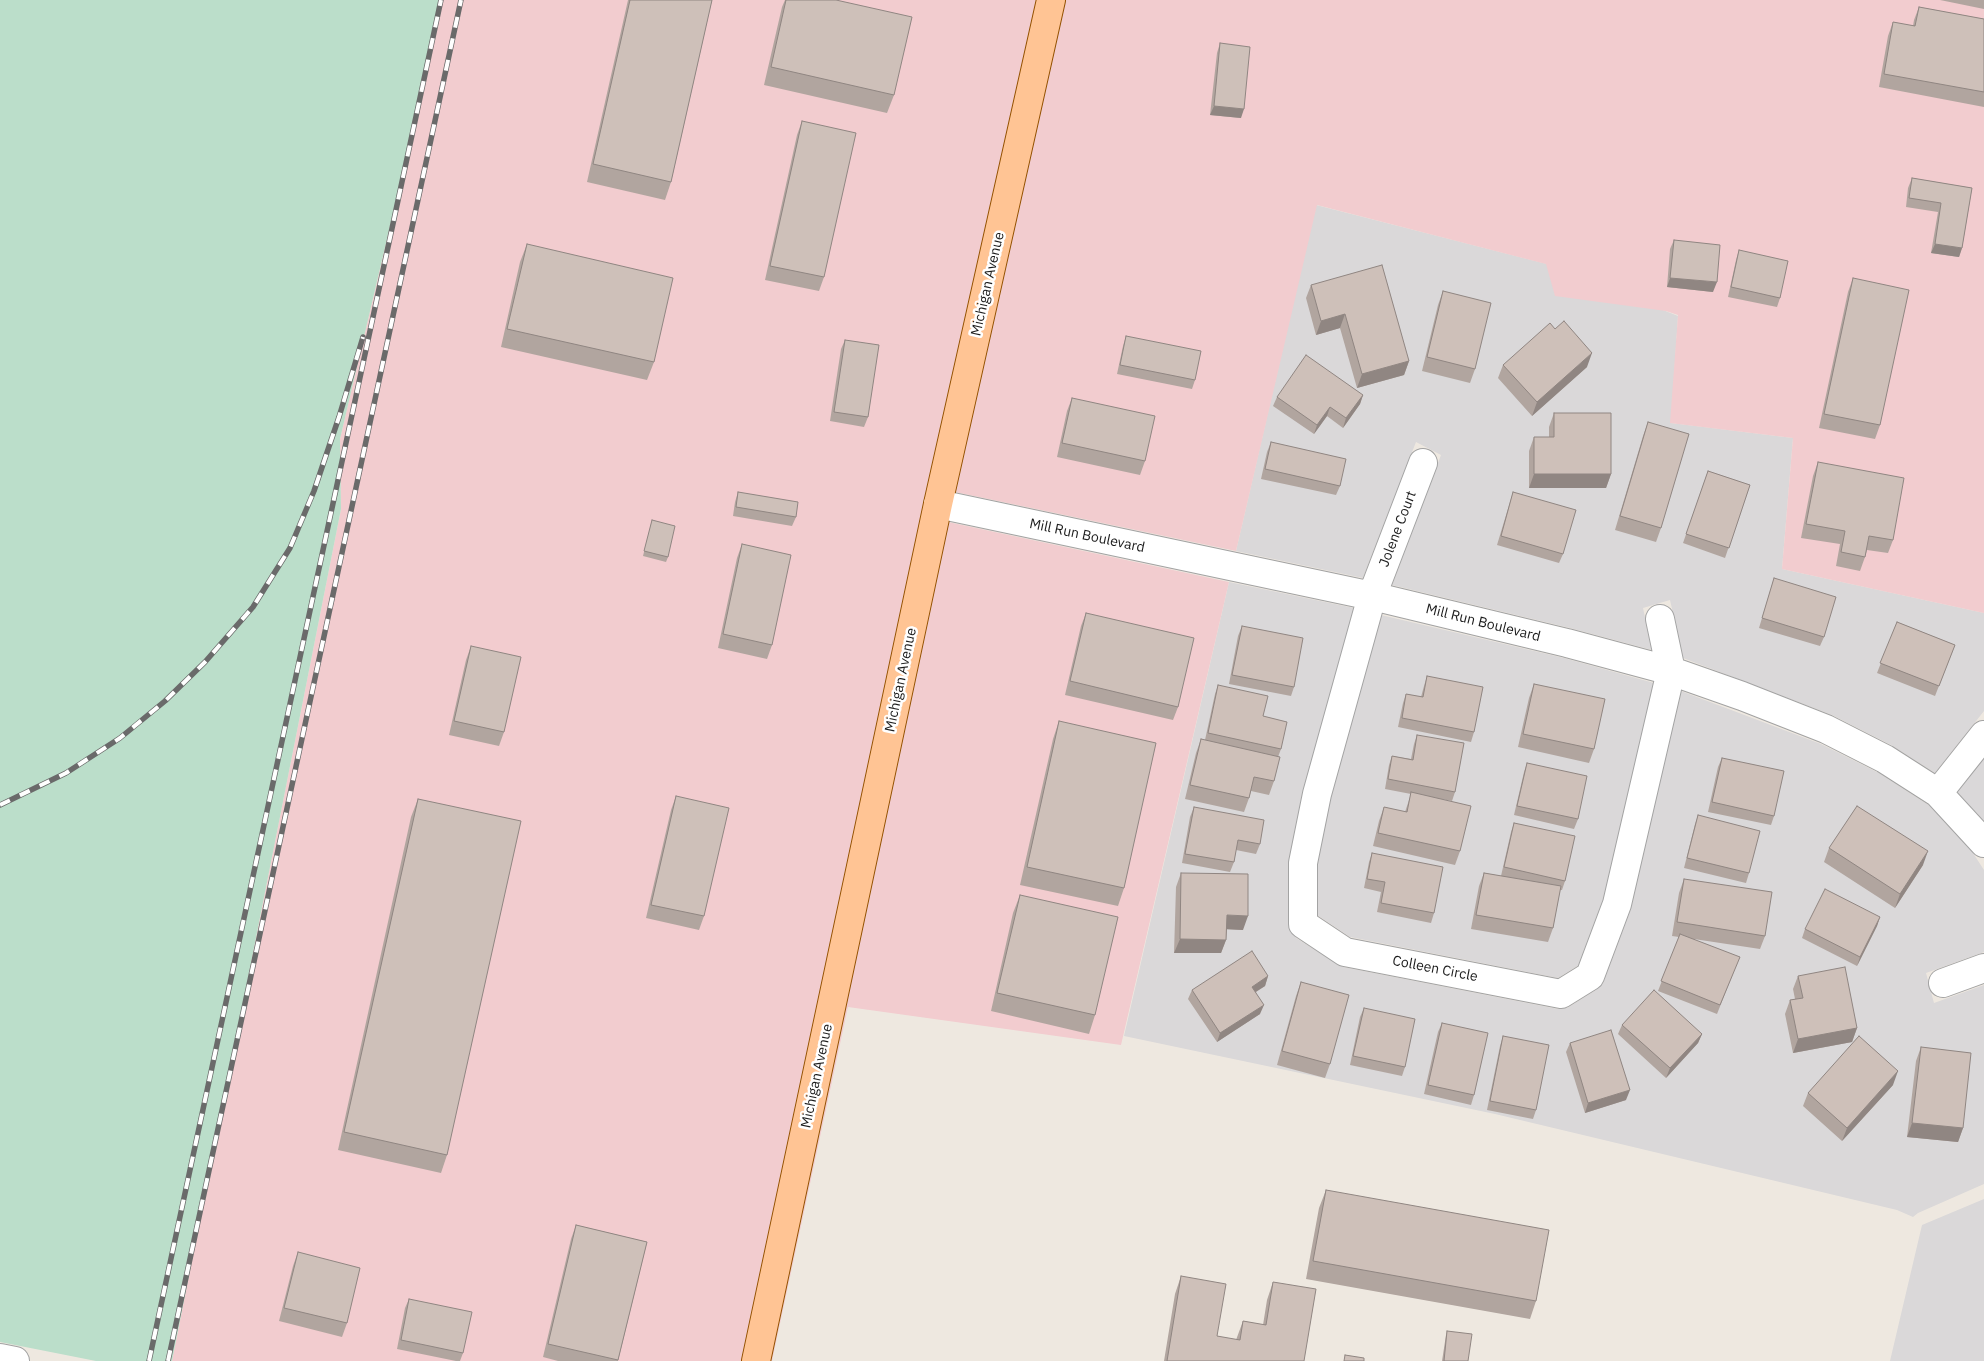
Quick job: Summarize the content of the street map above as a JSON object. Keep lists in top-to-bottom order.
{
  "streets": {
    "main road": ["Michigan Avenue"],
    "street": ["Jolene Court", "Mill Run Boulevard", "Colleen Circle"]
  },
  "crossings": [
    ["Michigan Avenue", "Mill Run Boulevard"],
    ["Jolene Court", "Mill Run Boulevard"],
    ["Jolene Court", "Colleen Circle"],
    ["Mill Run Boulevard", "Colleen Circle"]
  ]
}
